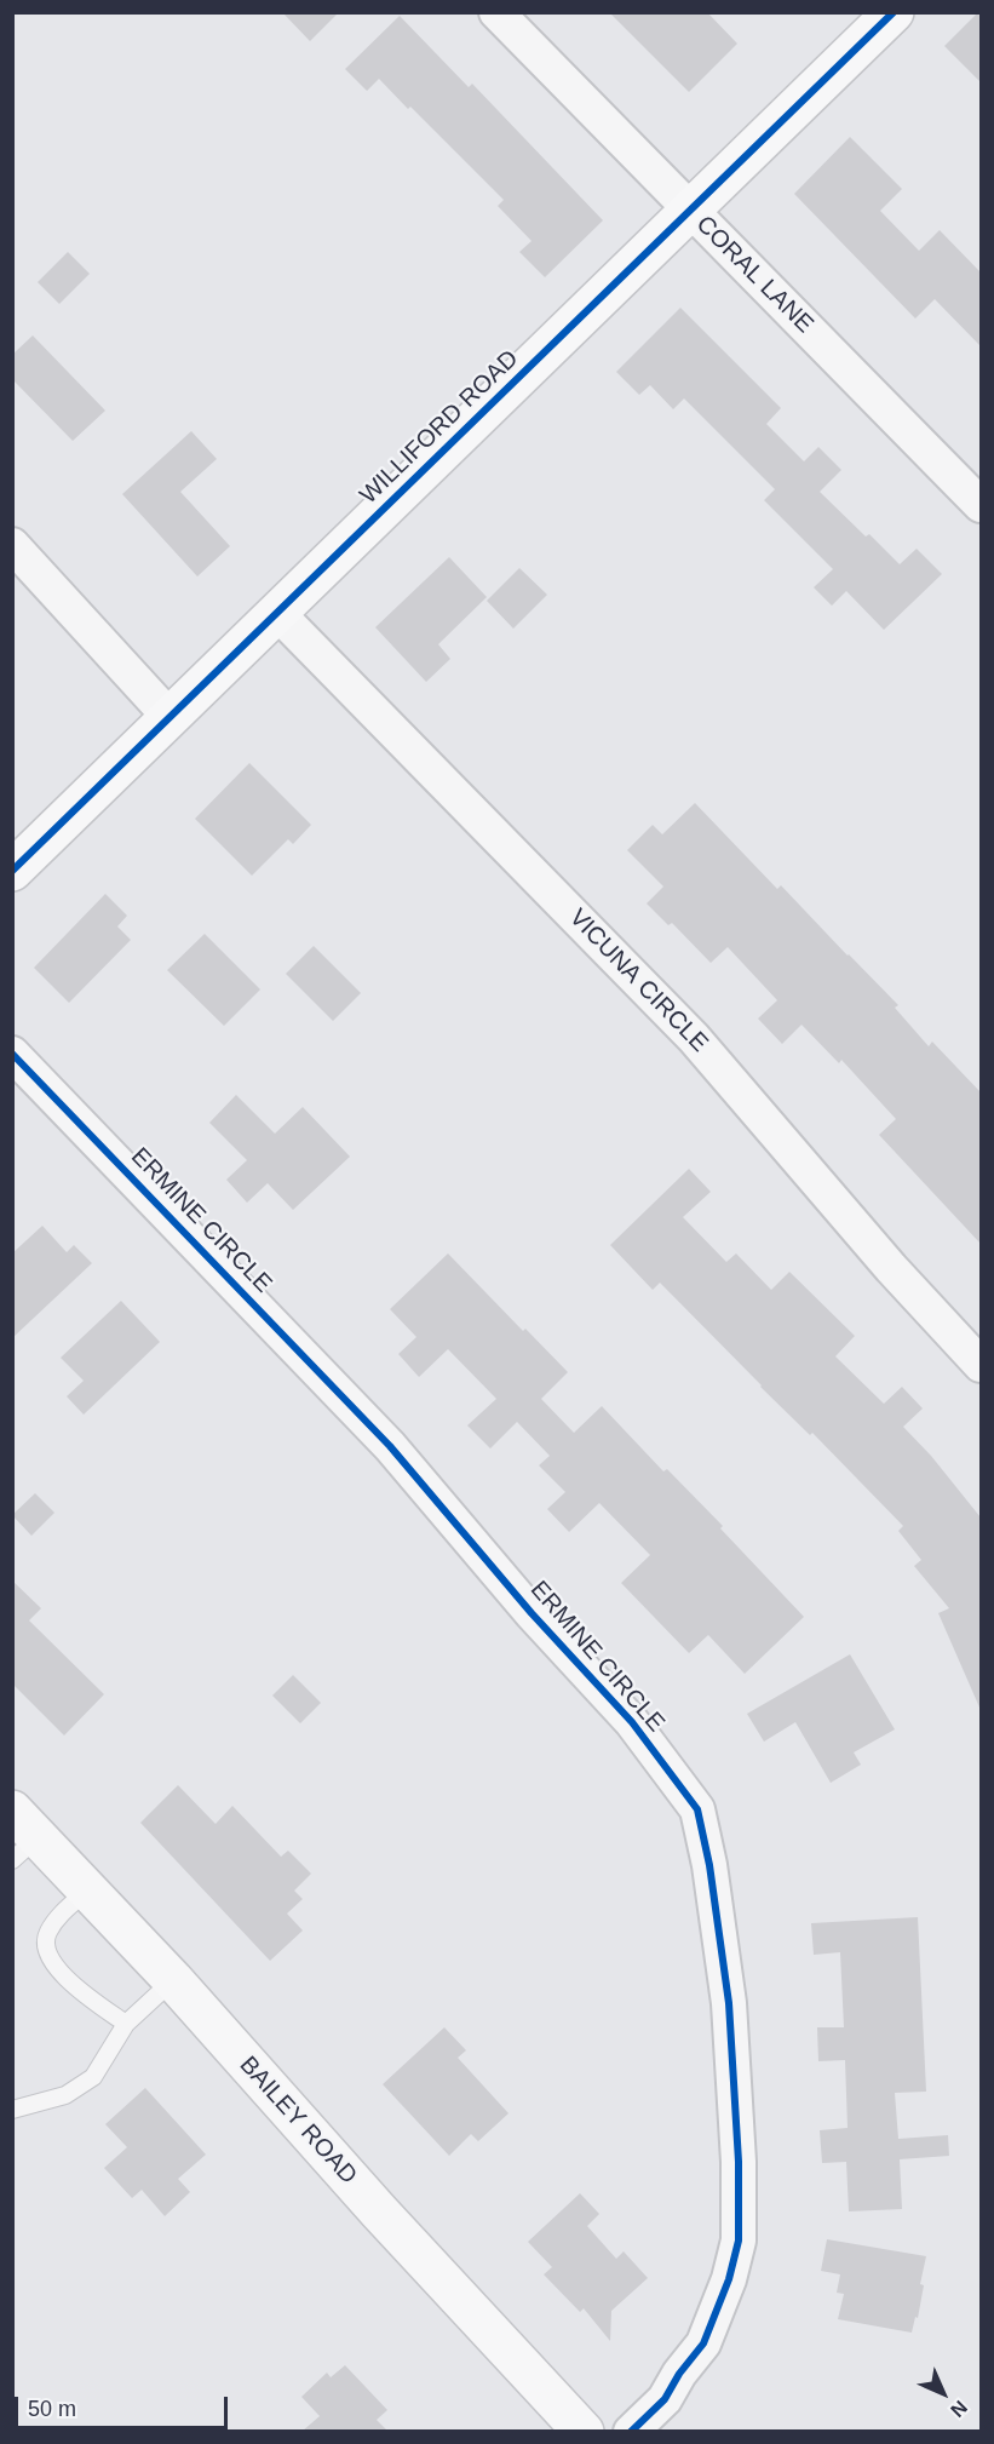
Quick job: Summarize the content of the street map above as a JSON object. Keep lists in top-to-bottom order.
{
  "streets": {
    "street": [
      "CORAL LANE",
      "WILLIFORD ROAD",
      "VICUNA CIRCLE",
      "ERMINE CIRCLE",
      "BAILEY ROAD"
    ]
  },
  "crossings": [
    ["CORAL LANE", "WILLIFORD ROAD"],
    ["WILLIFORD ROAD", "VICUNA CIRCLE"]
  ],
  "scale_bar": "50 m",
  "north": "bottom right"
}
